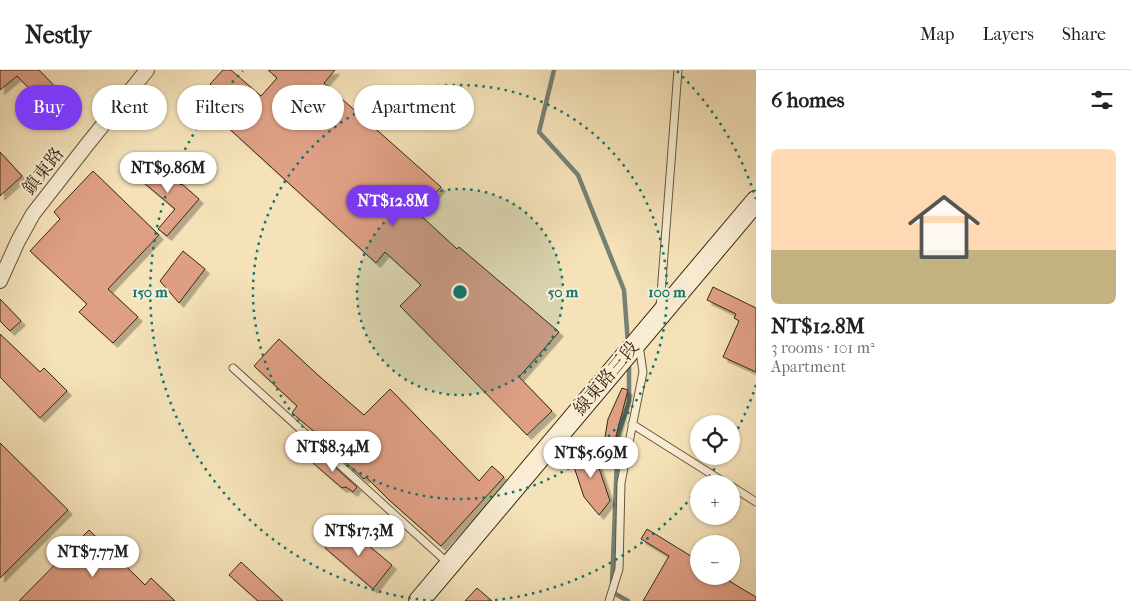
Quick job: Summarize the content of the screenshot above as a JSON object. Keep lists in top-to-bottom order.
{
  "streets": {
    "main road": ["線東路三段"],
    "street": ["鎮東路"]
  },
  "page": {
    "header": "Nestly",
    "nav": ["Map", "Layers", "Share"],
    "heading": "6 homes",
    "chip": [
      "Buy",
      "Rent",
      "Filters",
      "New",
      "Apartment"
    ],
    "list": [
      {
        "name": "NT$12.8M",
        "note": "3 rooms · 101 m² · Apartment"
      }
    ],
    "price": [
      "NT$9.86M",
      "NT$12.8M",
      "NT$8.34M",
      "NT$5.69M",
      "NT$17.3M",
      "NT$7.77M"
    ],
    "map_buttons": ["+", "−"]
  },
  "rings": ["50 m", "100 m", "150 m"]
}
